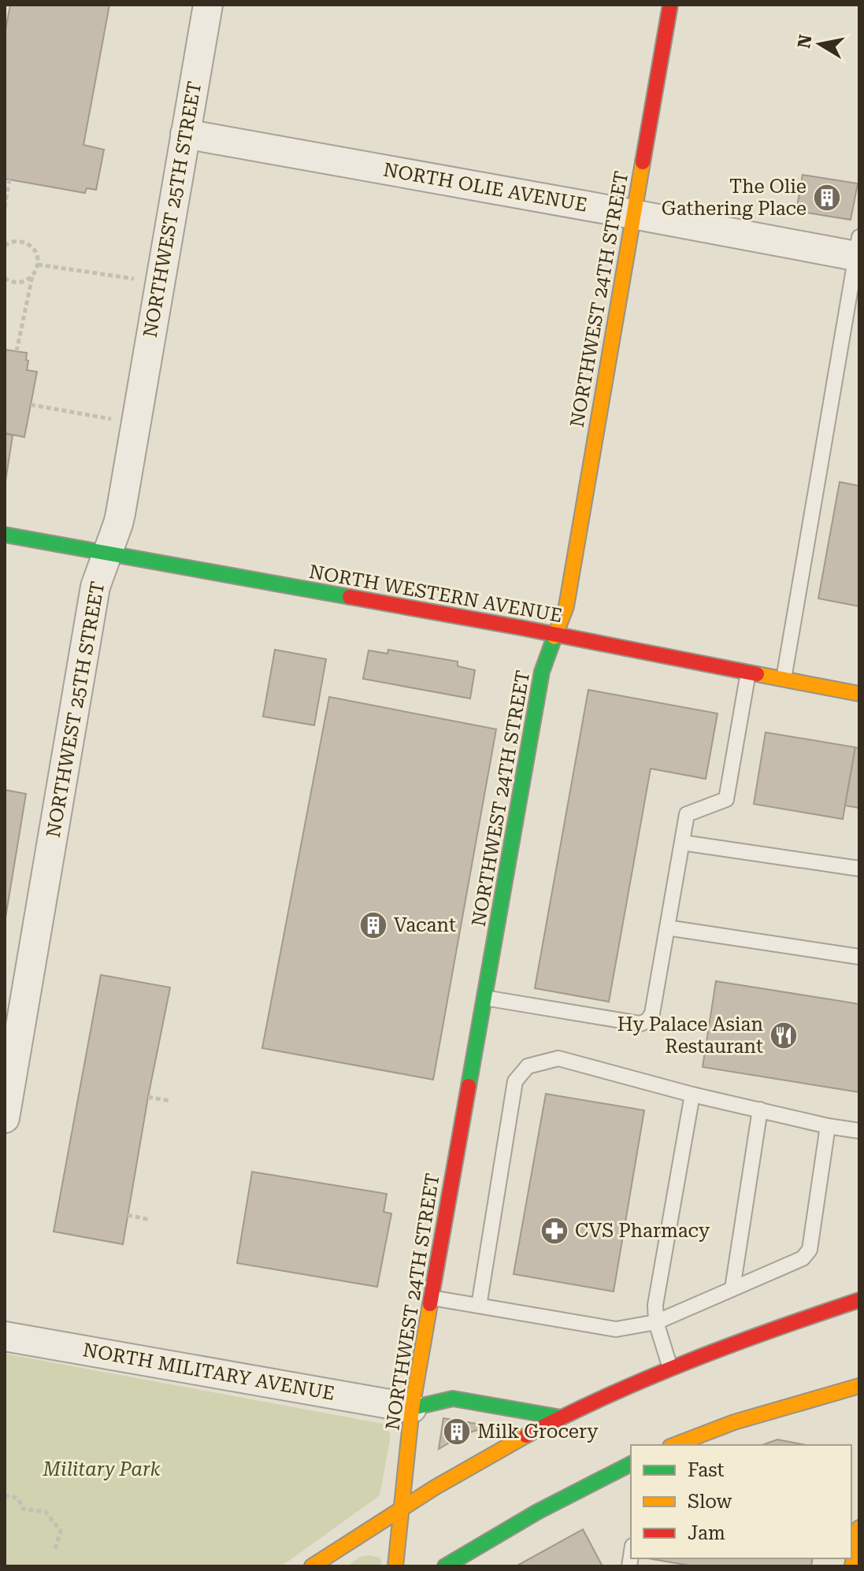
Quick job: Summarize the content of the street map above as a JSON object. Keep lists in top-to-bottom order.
{
  "streets": {
    "street": [
      "NORTH OLIE AVENUE",
      "NORTHWEST 25TH STREET",
      "NORTHWEST 24TH STREET",
      "NORTH WESTERN AVENUE",
      "NORTH MILITARY AVENUE"
    ]
  },
  "crossings": [
    ["NORTH OLIE AVENUE", "NORTHWEST 25TH STREET"],
    ["NORTH OLIE AVENUE", "NORTHWEST 24TH STREET"],
    ["NORTHWEST 25TH STREET", "NORTH WESTERN AVENUE"],
    ["NORTHWEST 24TH STREET", "NORTH WESTERN AVENUE"],
    ["NORTHWEST 24TH STREET", "NORTH MILITARY AVENUE"]
  ],
  "parks": ["Military Park"],
  "places": {
    "building": ["The Olie Gathering Place", "Vacant", "Milk Grocery"],
    "restaurant": ["Hy Palace Asian Restaurant"],
    "pharmacy": ["CVS Pharmacy"]
  },
  "legend": ["Fast", "Slow", "Jam"],
  "north": "left"
}
